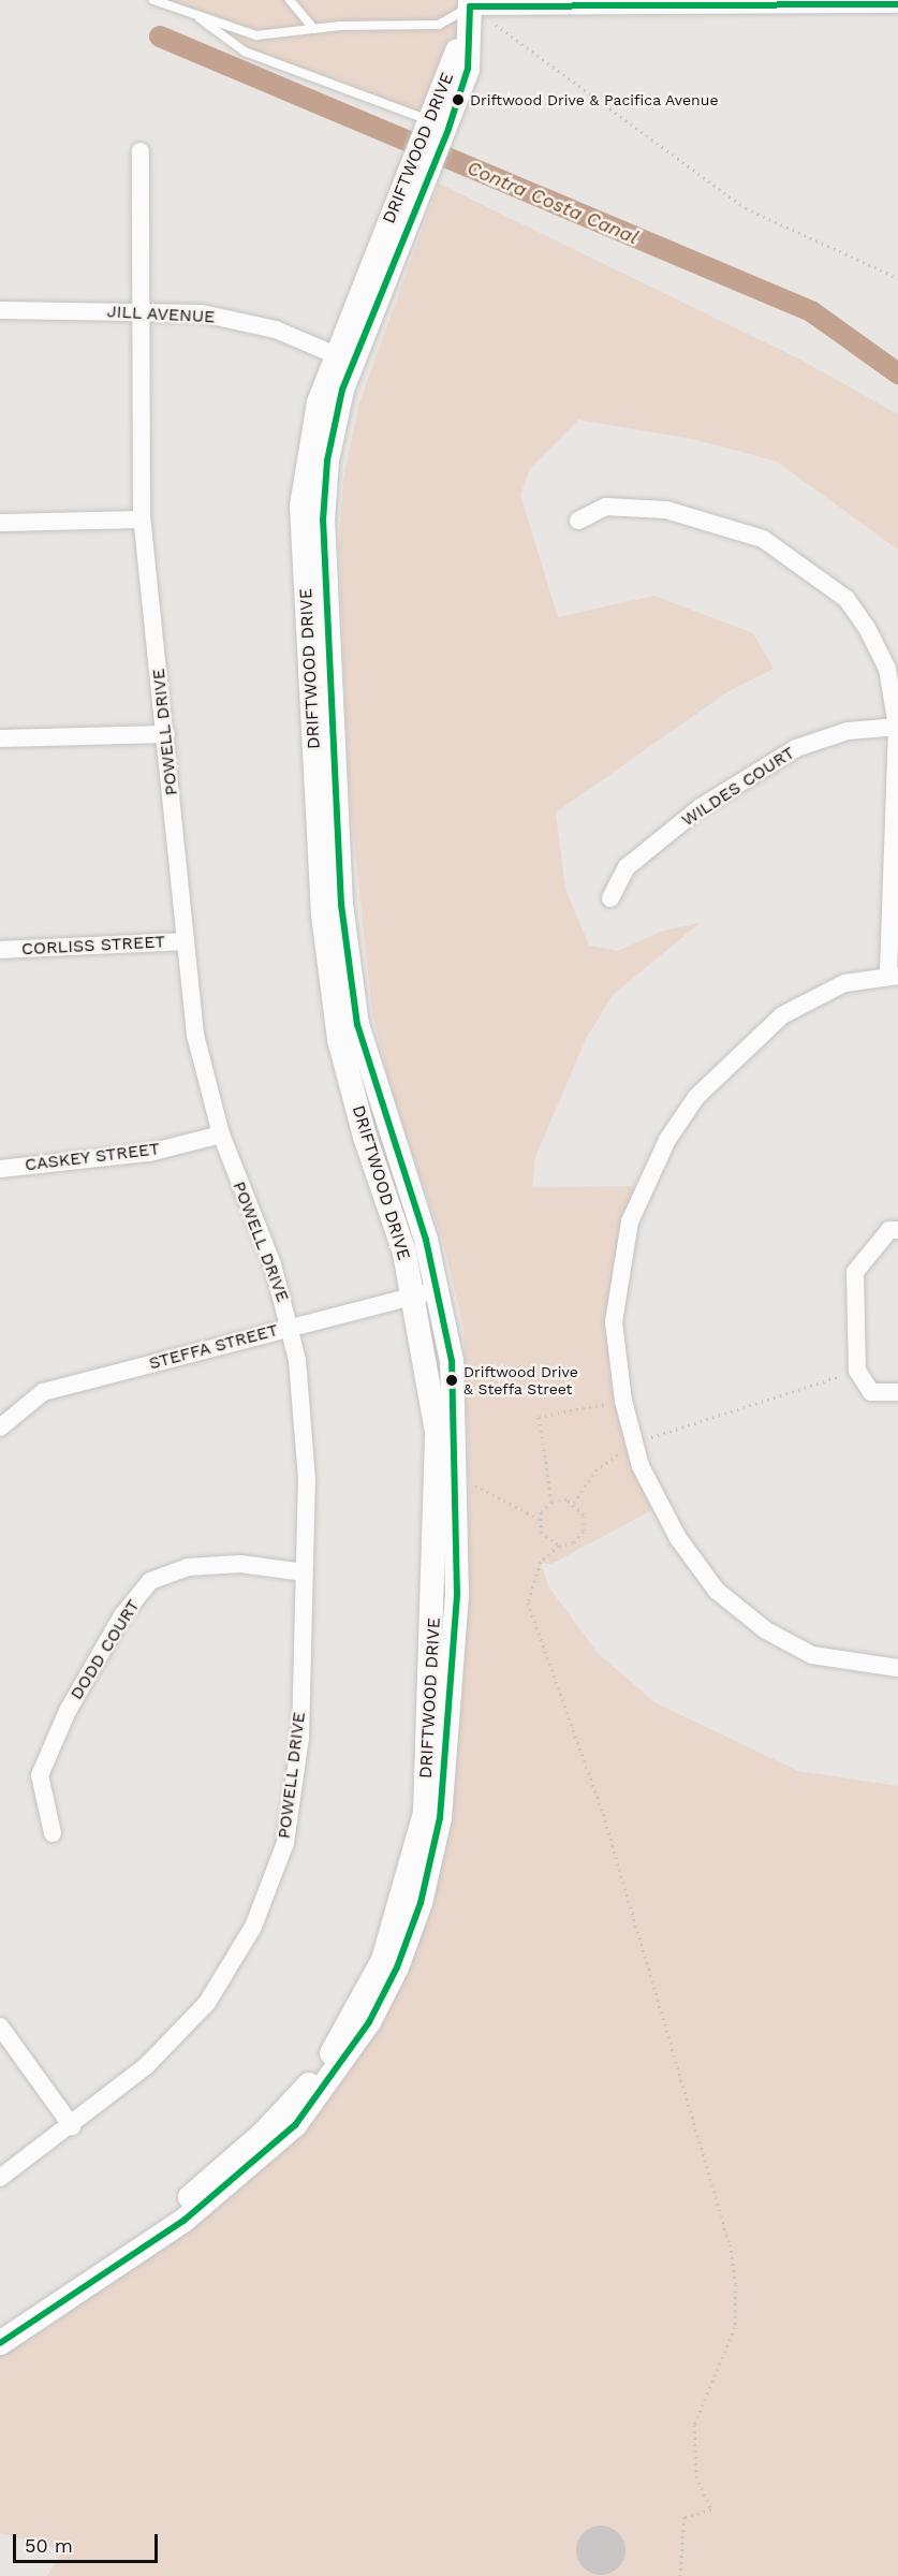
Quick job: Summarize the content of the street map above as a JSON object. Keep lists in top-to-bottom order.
{
  "streets": {
    "street": [
      "DRIFTWOOD DRIVE",
      "JILL AVENUE",
      "POWELL DRIVE",
      "WILDES COURT",
      "CORLISS STREET",
      "CASKEY STREET",
      "STEFFA STREET",
      "DODD COURT"
    ]
  },
  "crossings": [
    ["DRIFTWOOD DRIVE", "JILL AVENUE"],
    ["DRIFTWOOD DRIVE", "STEFFA STREET"],
    ["JILL AVENUE", "POWELL DRIVE"],
    ["POWELL DRIVE", "CORLISS STREET"],
    ["POWELL DRIVE", "CASKEY STREET"],
    ["POWELL DRIVE", "STEFFA STREET"],
    ["POWELL DRIVE", "DODD COURT"]
  ],
  "water": ["Contra Costa Canal"],
  "places": ["Driftwood Drive & Pacifica Avenue", "Driftwood Drive & Steffa Street"],
  "scale_bar": "50 m"
}
